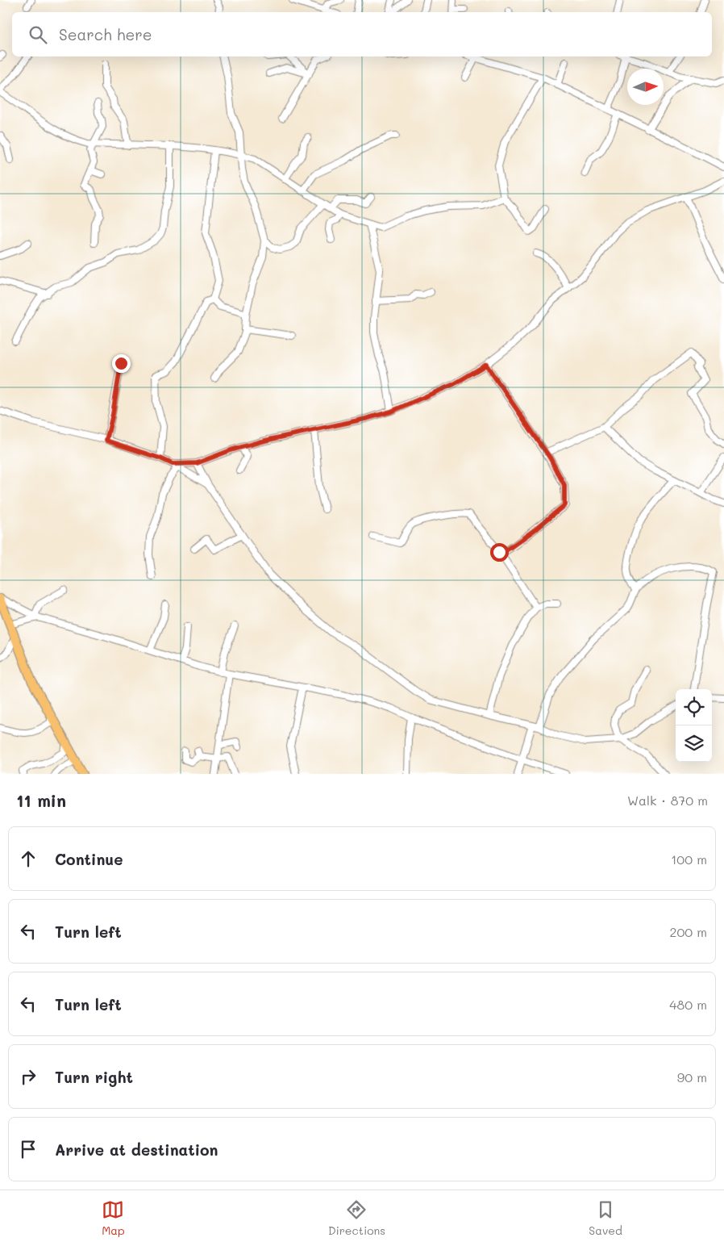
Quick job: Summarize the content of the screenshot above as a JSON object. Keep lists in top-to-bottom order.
{
  "north": "right",
  "page": {
    "search": "Search here",
    "heading": ["11 min", "Walk · 870 m"],
    "list": [
      ["Continue", "100 m"],
      ["Turn left", "200 m"],
      ["Turn left", "480 m"],
      ["Turn right", "90 m"],
      "Arrive at destination"
    ],
    "nav": ["Map", "Directions", "Saved"]
  }
}
